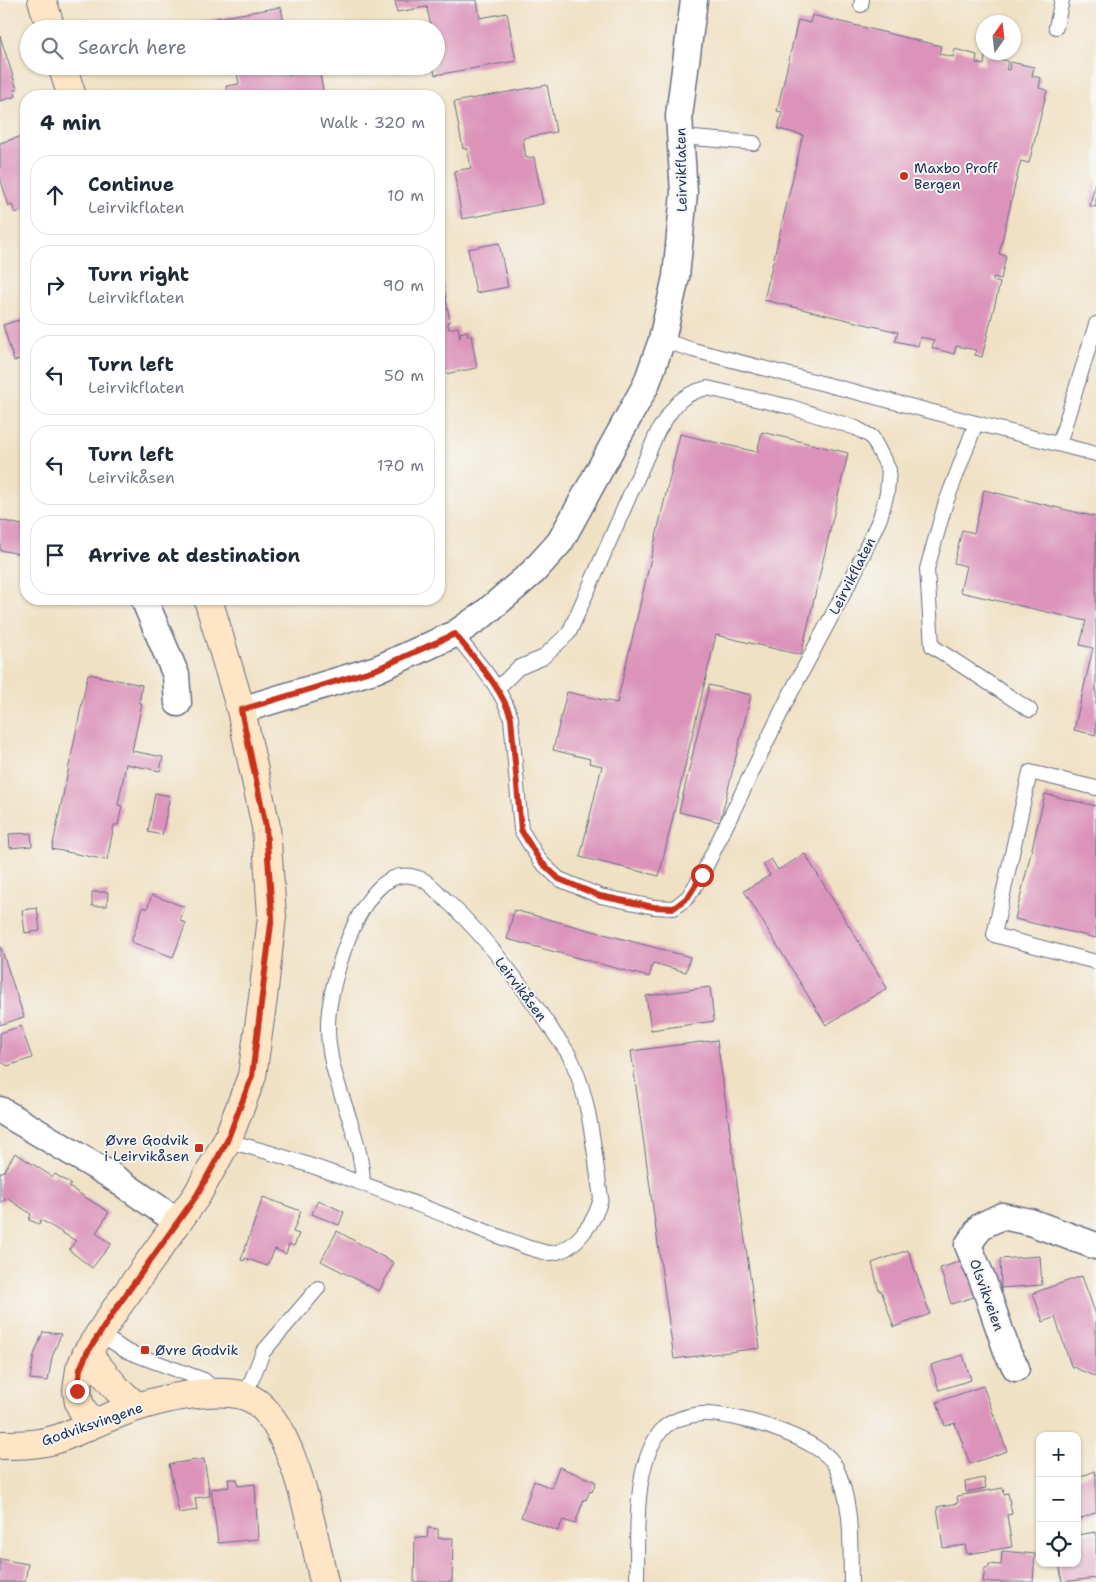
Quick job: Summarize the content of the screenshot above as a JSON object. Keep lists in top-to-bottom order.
{
  "streets": {
    "main road": ["Godviksvingene"],
    "street": ["Leirvikflaten", "Olsvikveien"],
    "lane": ["Leirvikåsen"]
  },
  "places": {
    "other": ["Maxbo Proff Bergen"],
    "transit": ["Øvre Godvik i Leirvikåsen", "Øvre Godvik"]
  },
  "north": "top",
  "page": {
    "search": "Search here",
    "heading": ["4 min", "Walk · 320 m"],
    "list": [
      ["Continue", "Leirvikflaten", "10 m"],
      ["Turn right", "Leirvikflaten", "90 m"],
      ["Turn left", "Leirvikflaten", "50 m"],
      ["Turn left", "Leirvikåsen", "170 m"],
      "Arrive at destination"
    ],
    "map_buttons": ["+", "−"]
  }
}
